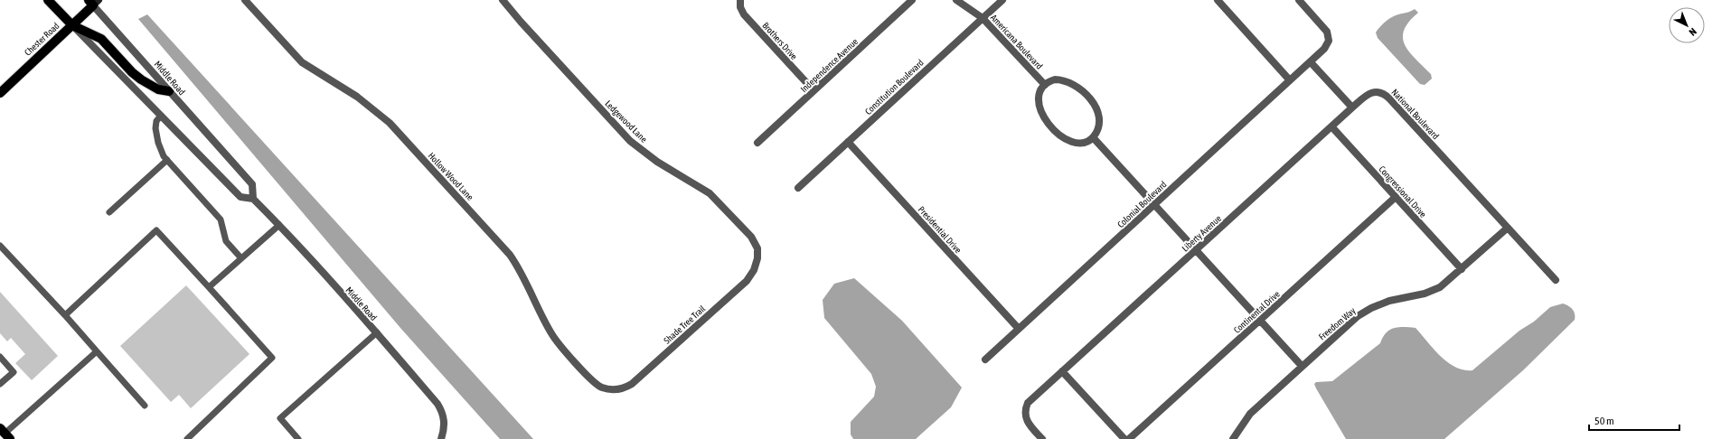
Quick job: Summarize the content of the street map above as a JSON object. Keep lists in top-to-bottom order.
{
  "streets": {
    "main road": ["Chester Road"],
    "street": [
      "Brothers Drive",
      "Americana Boulevard",
      "Independence Avenue",
      "Middle Road",
      "Constitution Boulevard",
      "National Boulevard",
      "Ledgewood Lane",
      "Hollow Wood Lane",
      "Congressional Drive",
      "Colonial Boulevard",
      "Presidential Drive",
      "Liberty Avenue",
      "Continental Drive",
      "Freedom Way",
      "Shade Tree Trail"
    ]
  },
  "crossings": [
    ["Chester Road", "Middle Road"],
    ["Brothers Drive", "Independence Avenue"],
    ["Americana Boulevard", "Constitution Boulevard"],
    ["Constitution Boulevard", "Presidential Drive"],
    ["National Boulevard", "Liberty Avenue"],
    ["National Boulevard", "Freedom Way"],
    ["Ledgewood Lane", "Shade Tree Trail"],
    ["Hollow Wood Lane", "Shade Tree Trail"],
    ["Congressional Drive", "Liberty Avenue"],
    ["Congressional Drive", "Continental Drive"],
    ["Congressional Drive", "Freedom Way"],
    ["Colonial Boulevard", "Presidential Drive"]
  ],
  "scale_bar": "50 m",
  "north": "bottom right"
}
